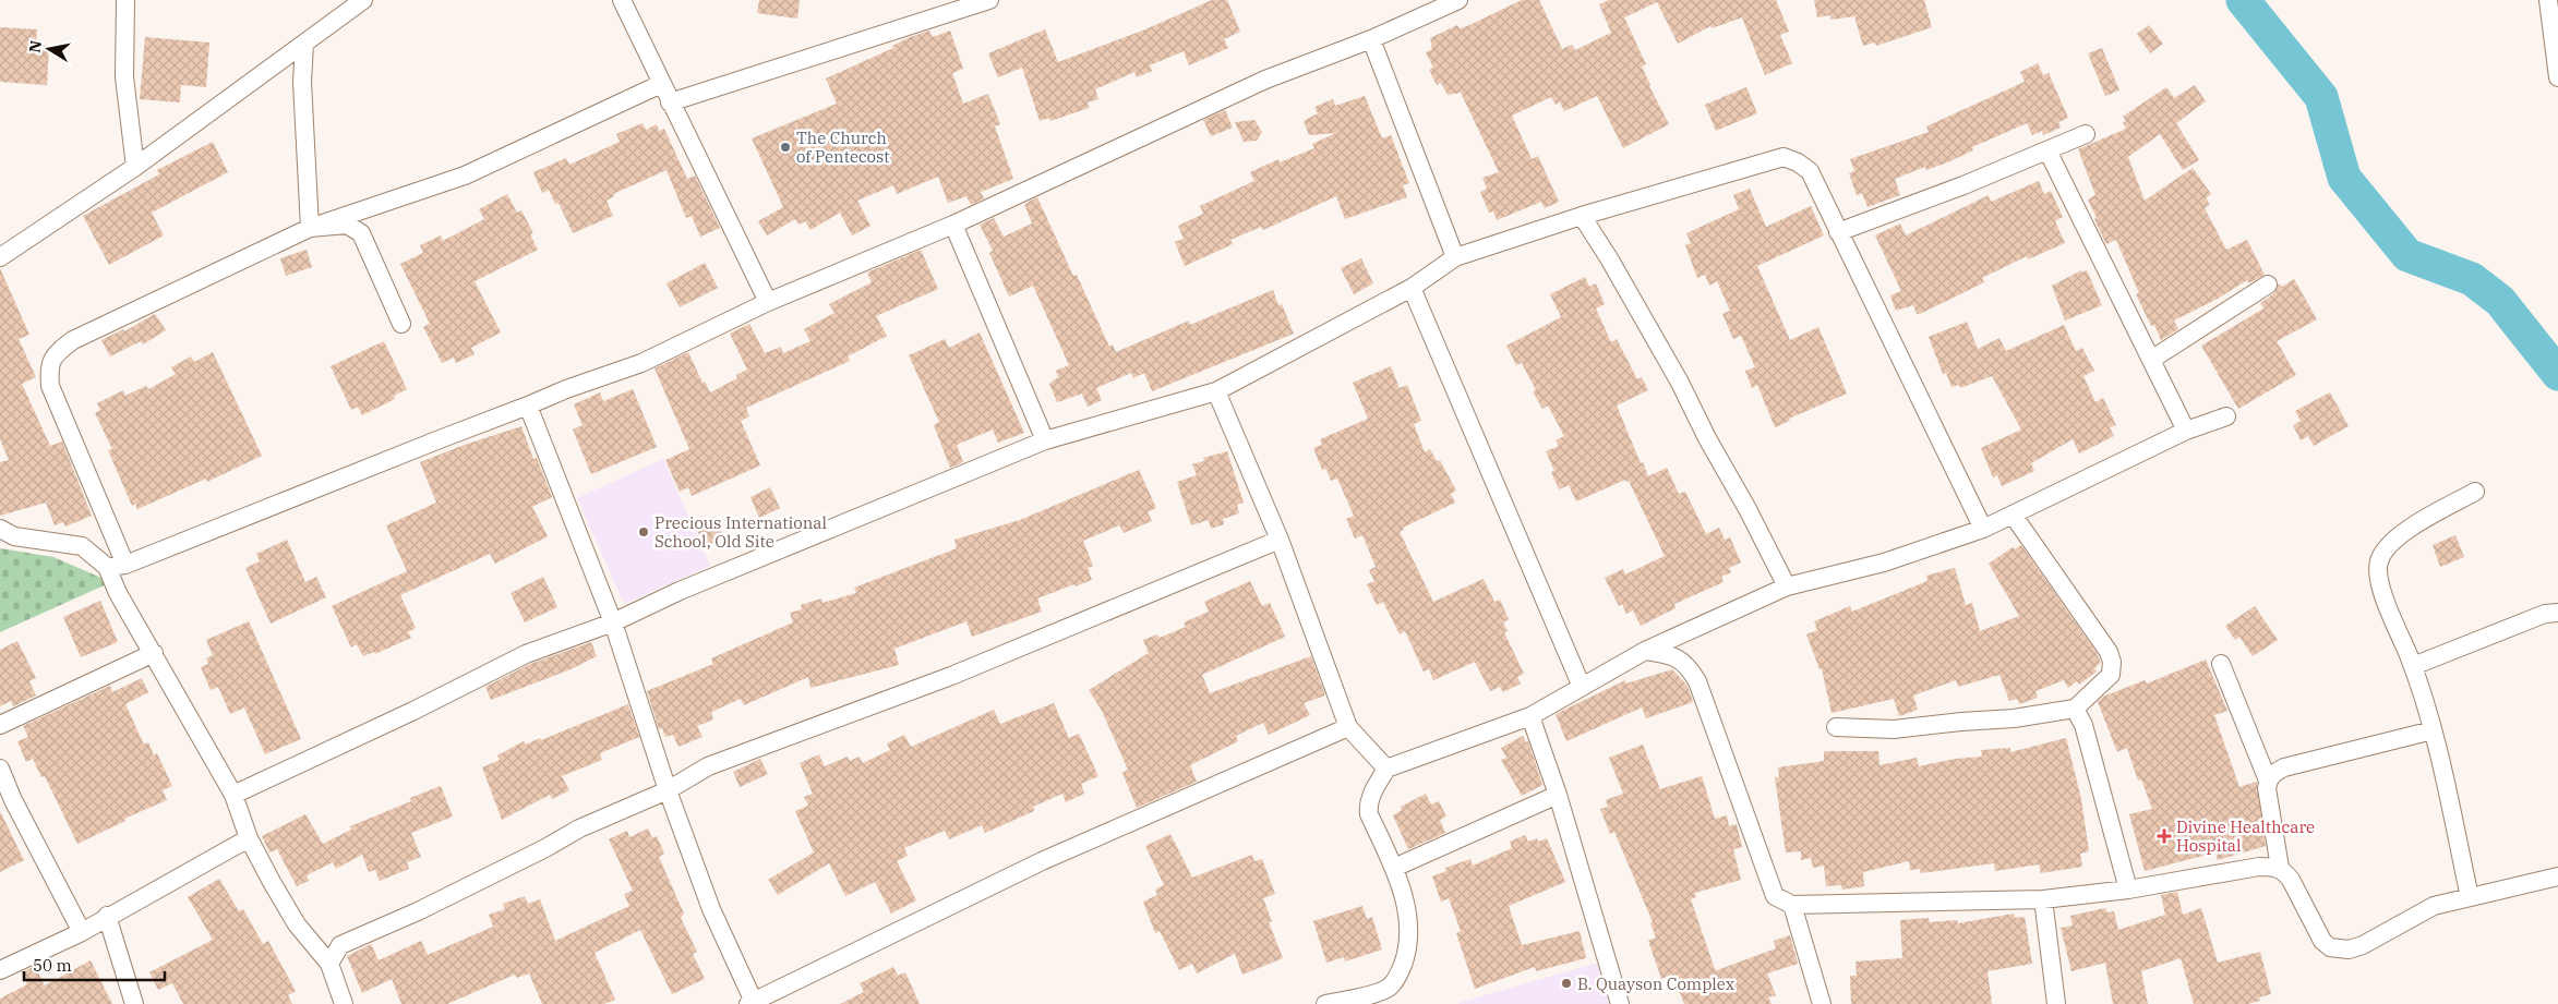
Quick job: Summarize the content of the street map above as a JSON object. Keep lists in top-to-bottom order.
{
  "places": {
    "other": ["The Church of Pentecost", "Precious International School, Old Site", "B. Quayson Complex"],
    "health": ["Divine Healthcare Hospital"]
  },
  "scale_bar": "50 m",
  "north": "left"
}
